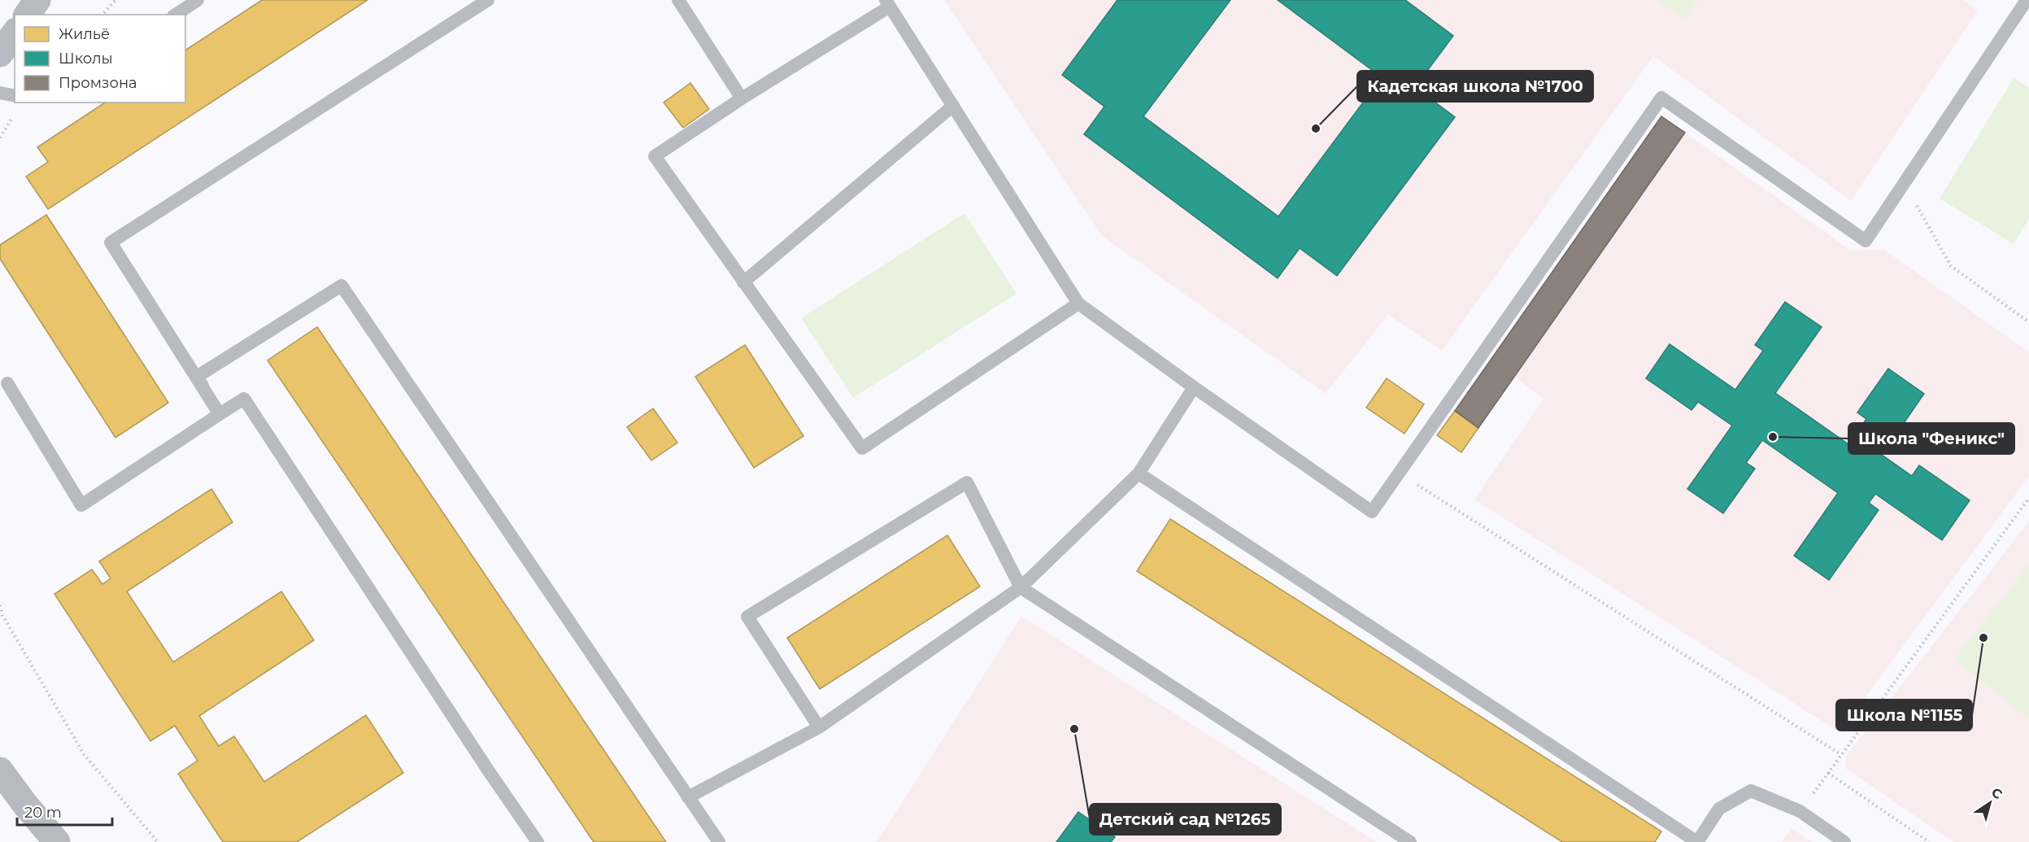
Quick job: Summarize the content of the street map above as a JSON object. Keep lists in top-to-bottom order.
{
  "places": [
    "Кадетская школа №1700",
    "Школа \"Феникс\"",
    "Школа №1155",
    "Детский сад №1265"
  ],
  "legend": ["Жильё", "Школы", "Промзона"],
  "scale_bar": "20 m",
  "north": "top right"
}
